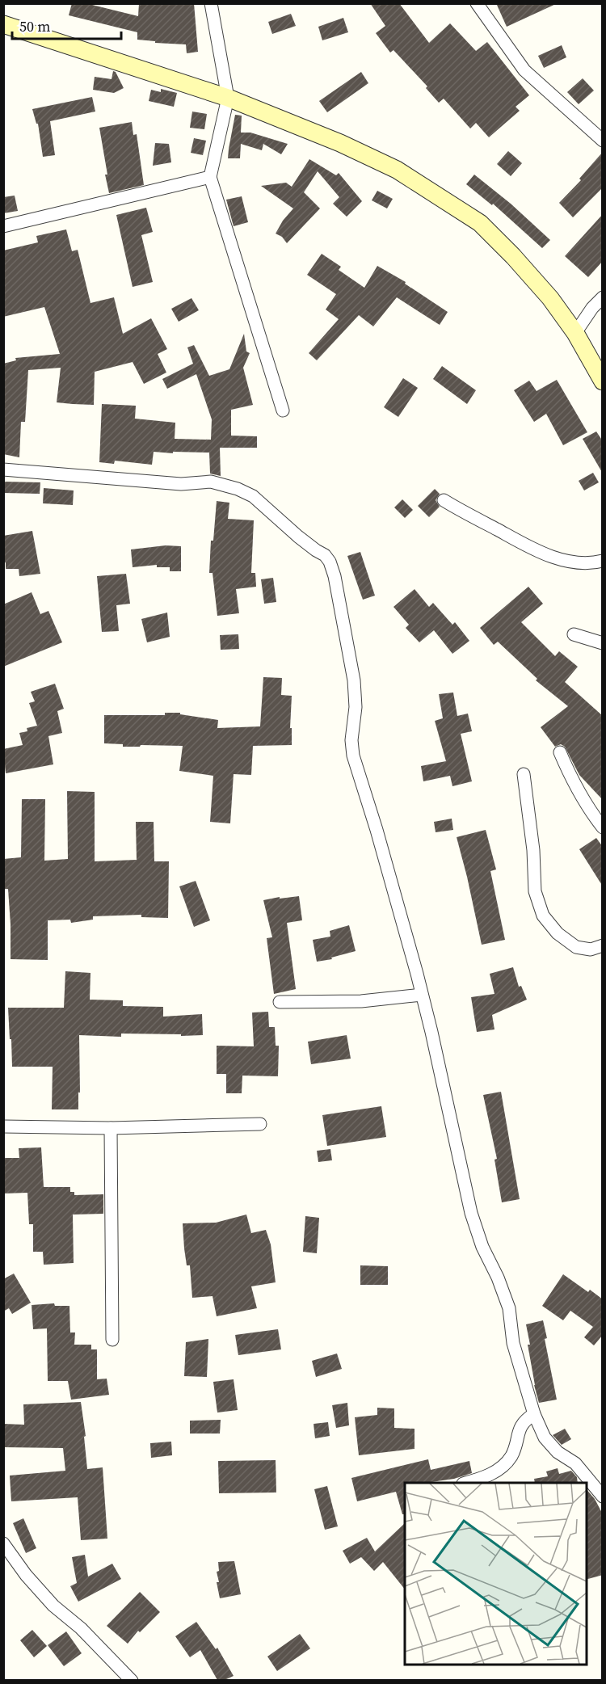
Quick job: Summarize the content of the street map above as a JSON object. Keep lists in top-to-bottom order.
{
  "scale_bar": "50 m"
}
